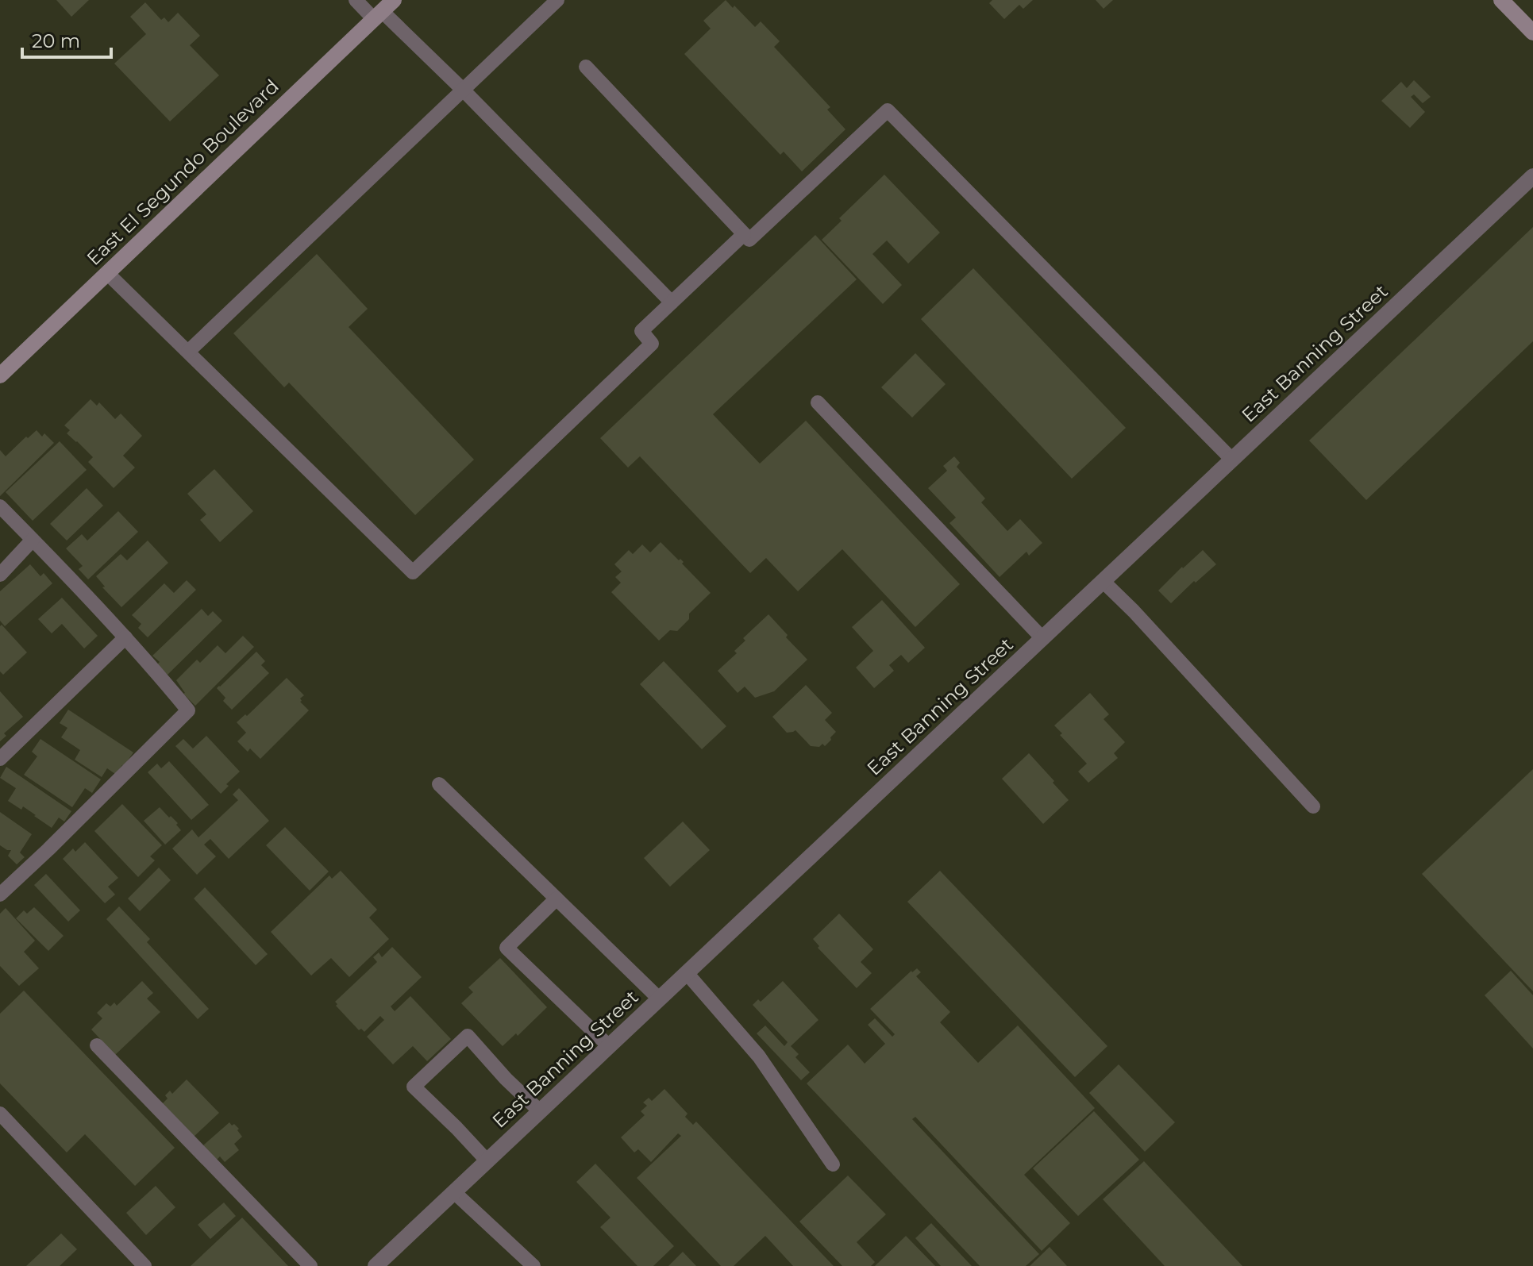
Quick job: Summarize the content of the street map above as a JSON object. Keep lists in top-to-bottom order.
{
  "streets": {
    "street": ["East El Segundo Boulevard", "East Banning Street"]
  },
  "scale_bar": "20 m"
}
